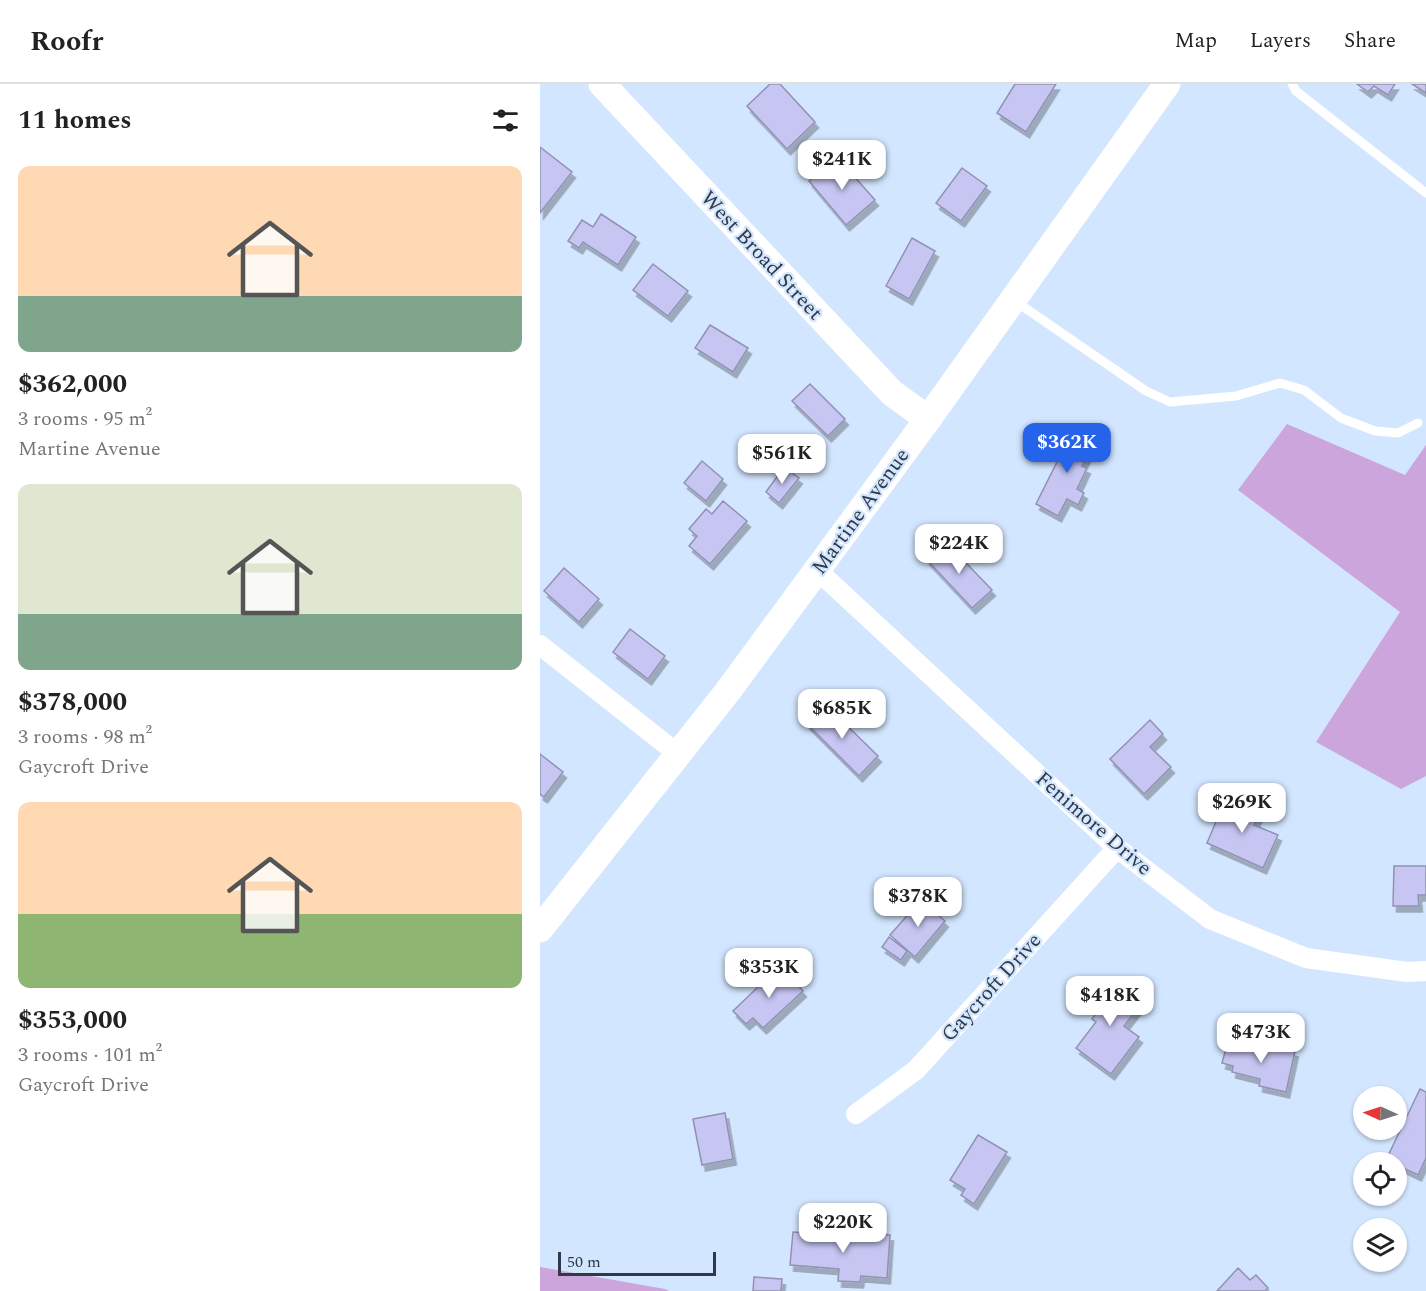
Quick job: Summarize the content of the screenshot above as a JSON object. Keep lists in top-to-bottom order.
{
  "streets": {
    "main road": ["West Broad Street", "Martine Avenue"],
    "street": ["Fenimore Drive", "Gaycroft Drive"]
  },
  "crossings": [
    ["West Broad Street", "Martine Avenue"],
    ["Martine Avenue", "Fenimore Drive"],
    ["Fenimore Drive", "Gaycroft Drive"]
  ],
  "scale_bar": "50 m",
  "north": "left",
  "page": {
    "header": "Roofr",
    "nav": ["Map", "Layers", "Share"],
    "heading": "11 homes",
    "price": [
      "$241K",
      "$362K",
      "$561K",
      "$224K",
      "$685K",
      "$269K",
      "$378K",
      "$353K",
      "$418K",
      "$473K",
      "$220K"
    ],
    "list": [
      {
        "name": "$362,000",
        "note": "3 rooms · 95 m² · Martine Avenue"
      },
      {
        "name": "$378,000",
        "note": "3 rooms · 98 m² · Gaycroft Drive"
      },
      {
        "name": "$353,000",
        "note": "3 rooms · 101 m² · Gaycroft Drive"
      }
    ],
    "scale": "50 m"
  }
}
